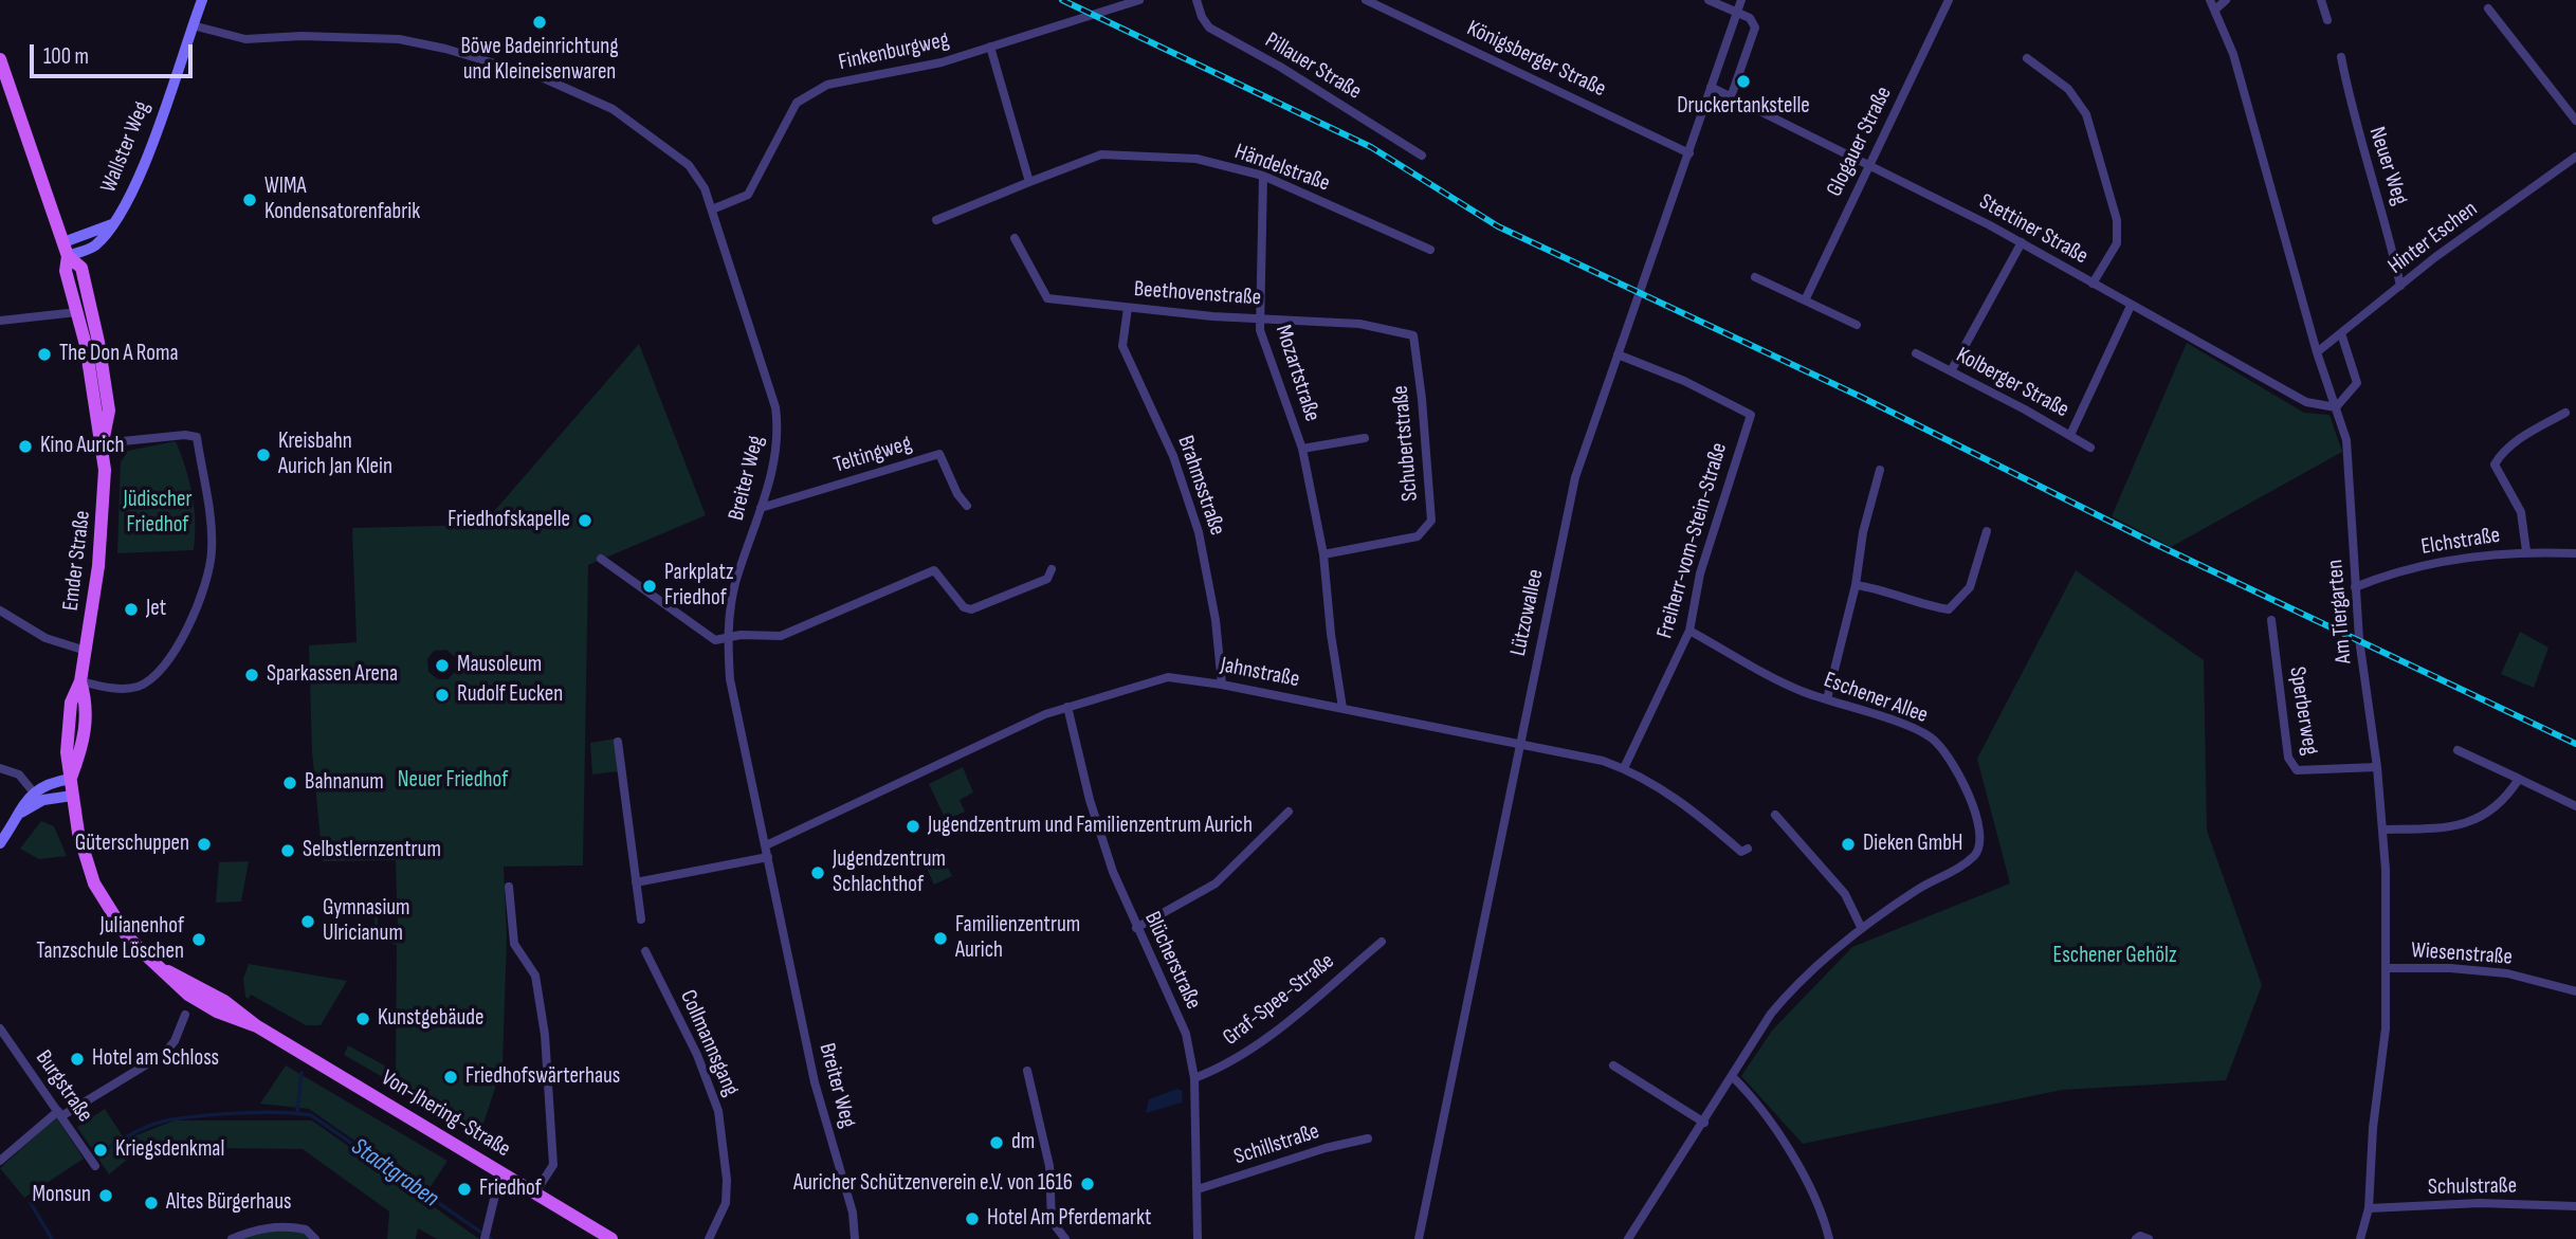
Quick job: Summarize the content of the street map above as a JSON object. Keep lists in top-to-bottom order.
{
  "streets": {
    "main road": ["Emder Straße", "Von-Jhering-Straße"],
    "street": [
      "Finkenburgweg",
      "Königsberger Straße",
      "Pillauer Straße",
      "Glogauer Straße",
      "Wallster Weg",
      "Neuer Weg",
      "Händelstraße",
      "Stettiner Straße",
      "Hinter Eschen",
      "Beethovenstraße",
      "Mozartstraße",
      "Kolberger Straße",
      "Schubertstraße",
      "Teltingweg",
      "Breiter Weg",
      "Brahmsstraße",
      "Freiherr-vom-Stein-Straße",
      "Elchstraße",
      "Am Tiergarten",
      "Lützowallee",
      "Jahnstraße",
      "Eschener Allee",
      "Sperberweg",
      "Wiesenstraße",
      "Blücherstraße",
      "Graf-Spee-Straße",
      "Collmannsgang",
      "Burgstraße",
      "Schillstraße",
      "Schulstraße"
    ]
  },
  "crossings": [
    ["Finkenburgweg", "Breiter Weg"],
    ["Königsberger Straße", "Lützowallee"],
    ["Glogauer Straße", "Stettiner Straße"],
    ["Wallster Weg", "Breiter Weg"],
    ["Wallster Weg", "Emder Straße"],
    ["Neuer Weg", "Hinter Eschen"],
    ["Händelstraße", "Mozartstraße"],
    ["Stettiner Straße", "Am Tiergarten"],
    ["Stettiner Straße", "Lützowallee"],
    ["Hinter Eschen", "Am Tiergarten"],
    ["Beethovenstraße", "Mozartstraße"],
    ["Beethovenstraße", "Schubertstraße"],
    ["Beethovenstraße", "Brahmsstraße"],
    ["Mozartstraße", "Schubertstraße"],
    ["Mozartstraße", "Jahnstraße"],
    ["Teltingweg", "Breiter Weg"],
    ["Breiter Weg", "Jahnstraße"],
    ["Brahmsstraße", "Jahnstraße"],
    ["Freiherr-vom-Stein-Straße", "Lützowallee"],
    ["Freiherr-vom-Stein-Straße", "Jahnstraße"],
    ["Freiherr-vom-Stein-Straße", "Eschener Allee"],
    ["Elchstraße", "Am Tiergarten"],
    ["Emder Straße", "Von-Jhering-Straße"],
    ["Am Tiergarten", "Sperberweg"],
    ["Am Tiergarten", "Wiesenstraße"],
    ["Am Tiergarten", "Schulstraße"],
    ["Lützowallee", "Jahnstraße"],
    ["Jahnstraße", "Blücherstraße"],
    ["Blücherstraße", "Graf-Spee-Straße"],
    ["Blücherstraße", "Schillstraße"]
  ],
  "water": ["Stadtgraben"],
  "parks": ["Jüdischer Friedhof", "Neuer Friedhof", "Eschener Gehölz"],
  "places": [
    "Böwe Badeinrichtung und Kleineisenwaren",
    "Druckertankstelle",
    "WIMA Kondensatorenfabrik",
    "The Don A Roma",
    "Kino Aurich",
    "Kreisbahn Aurich Jan Klein",
    "Friedhofskapelle",
    "Parkplatz Friedhof",
    "Jet",
    "Mausoleum",
    "Sparkassen Arena",
    "Rudolf Eucken",
    "Bahnanum",
    "Jugendzentrum und Familienzentrum Aurich",
    "Güterschuppen",
    "Dieken GmbH",
    "Selbstlernzentrum",
    "Jugendzentrum Schlachthof",
    "Gymnasium Ulricianum",
    "Familienzentrum Aurich",
    "Julianenhof Tanzschule Löschen",
    "Kunstgebäude",
    "Hotel am Schloss",
    "Friedhofswärterhaus",
    "dm",
    "Kriegsdenkmal",
    "Auricher Schützenverein e.V. von 1616",
    "Friedhof",
    "Monsun",
    "Altes Bürgerhaus",
    "Hotel Am Pferdemarkt"
  ],
  "scale_bar": "100 m"
}
